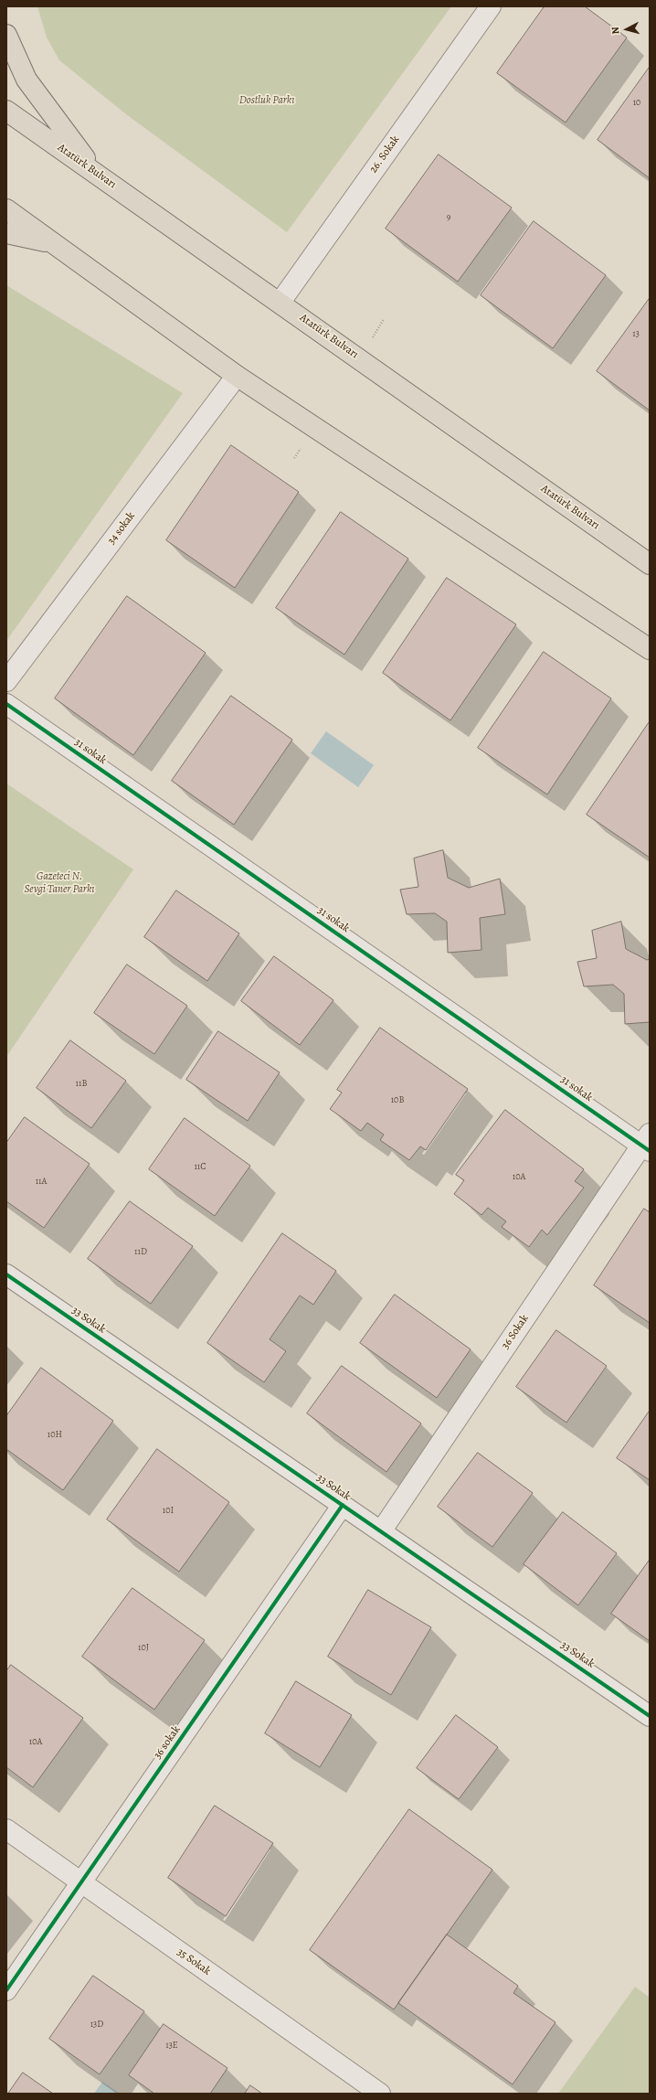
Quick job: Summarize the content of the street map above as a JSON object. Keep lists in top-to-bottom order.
{
  "streets": {
    "main road": ["Atatürk Bulvarı"],
    "street": [
      "26. Sokak",
      "34 sokak",
      "31 sokak",
      "33 Sokak",
      "36 Sokak",
      "36 sokak",
      "35 Sokak"
    ]
  },
  "crossings": [
    ["26. Sokak", "Atatürk Bulvarı"],
    ["31 sokak", "36 Sokak"],
    ["33 Sokak", "36 Sokak"],
    ["33 Sokak", "36 sokak"],
    ["36 sokak", "35 Sokak"]
  ],
  "parks": ["Dostluk Parkı", "Gazeteci N. Sevgi Taner Parkı"],
  "house_numbers": [
    "10",
    "9",
    "13",
    "11B",
    "10B",
    "11C",
    "10A",
    "11A",
    "11D",
    "10H",
    "10I",
    "10J",
    "10A",
    "13D",
    "13E"
  ],
  "north": "left"
}
